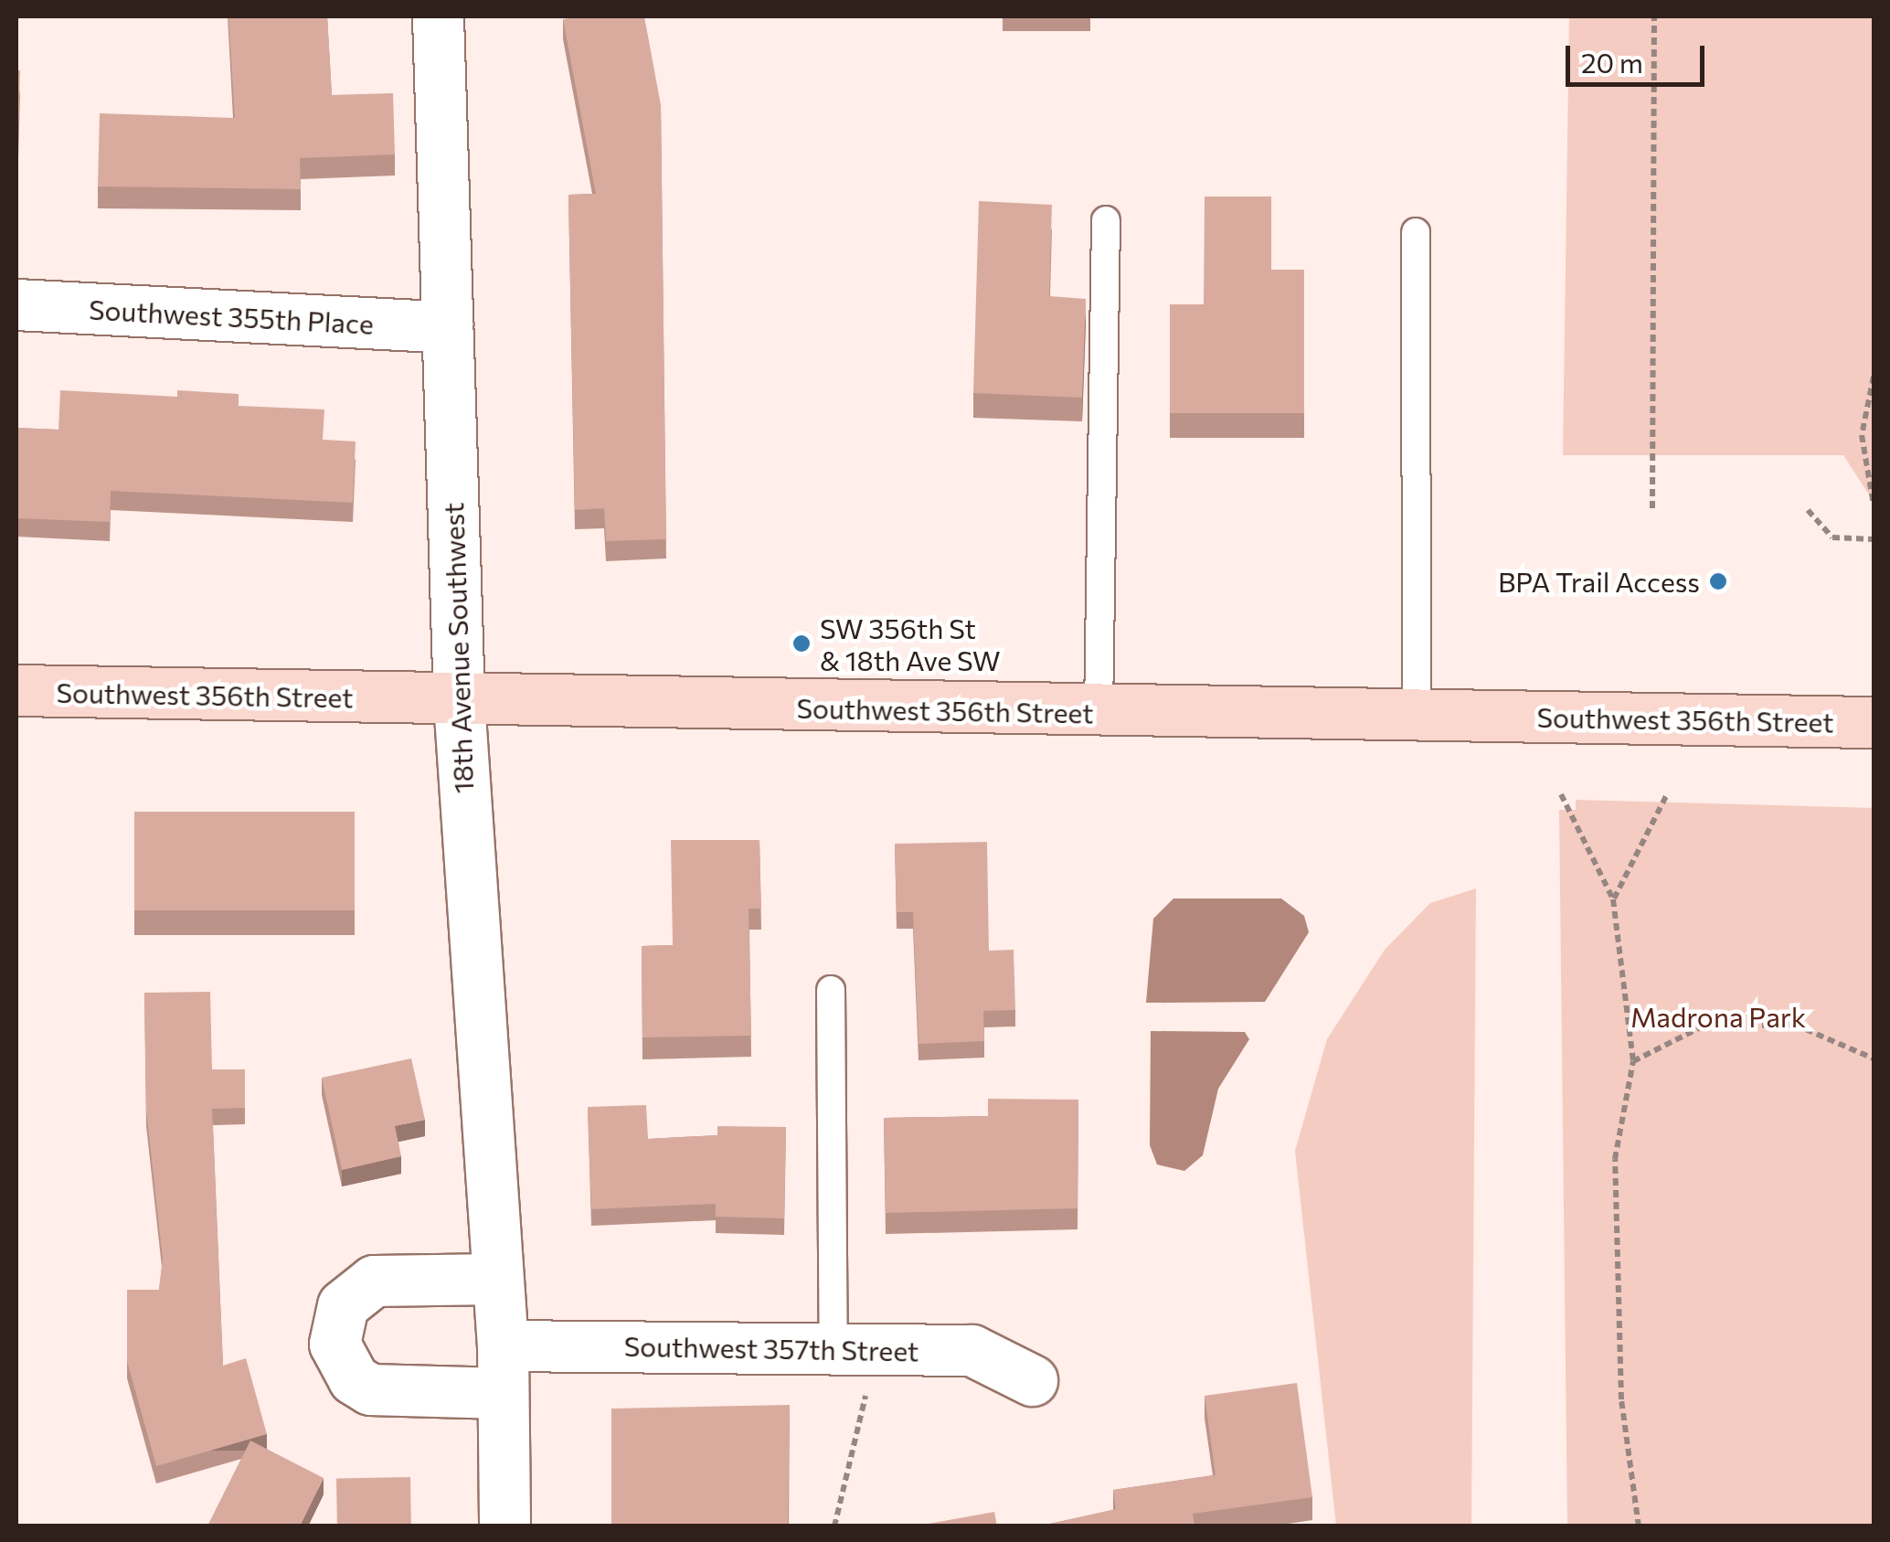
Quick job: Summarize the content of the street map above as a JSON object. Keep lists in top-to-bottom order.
{
  "streets": {
    "main road": ["Southwest 356th Street"],
    "street": ["Southwest 355th Place", "18th Avenue Southwest", "Southwest 357th Street"]
  },
  "crossings": [
    ["Southwest 355th Place", "18th Avenue Southwest"],
    ["18th Avenue Southwest", "Southwest 356th Street"],
    ["18th Avenue Southwest", "Southwest 357th Street"]
  ],
  "parks": ["Madrona Park"],
  "places": ["BPA Trail Access", "SW 356th St & 18th Ave SW"],
  "scale_bar": "20 m"
}
